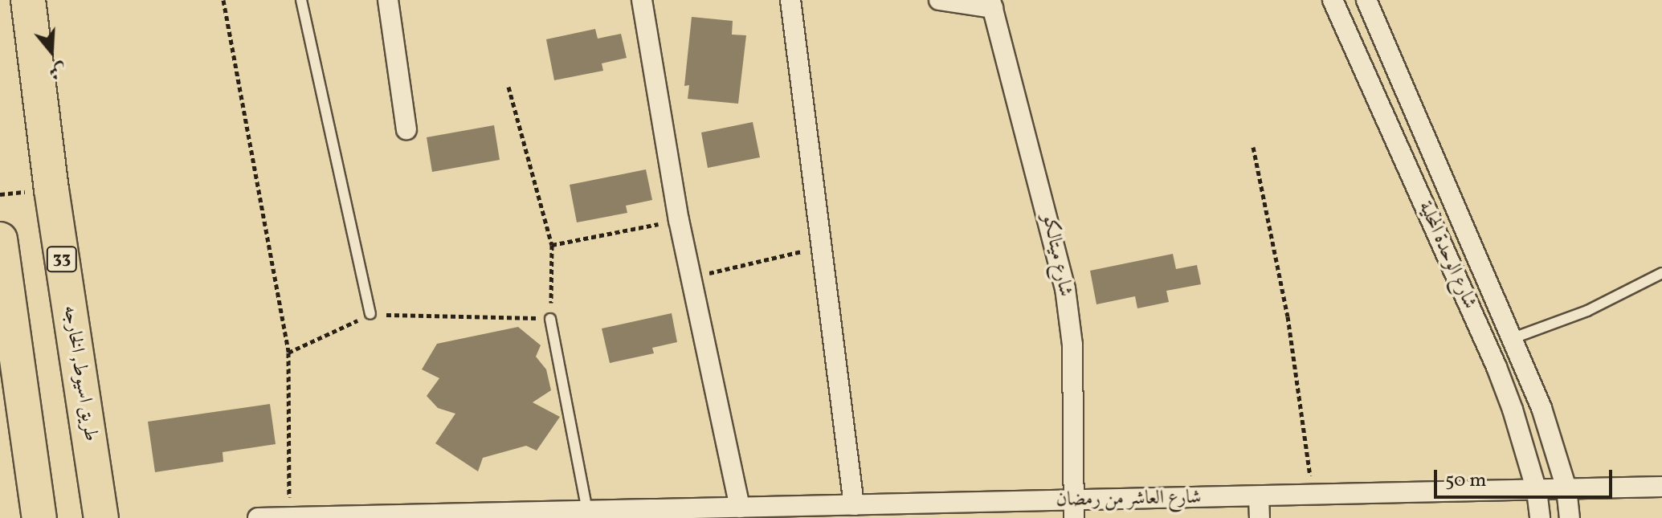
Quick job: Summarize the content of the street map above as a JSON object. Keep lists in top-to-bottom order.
{
  "streets": {
    "highway": ["33", "طريق اسيوط, الخارجه"],
    "street": ["شارع ميتالكو", "شارع الوحدة المحلية", "شارع العاشر من رمضان"]
  },
  "crossings": [
    ["شارع ميتالكو", "شارع العاشر من رمضان"],
    ["شارع الوحدة المحلية", "شارع العاشر من رمضان"]
  ],
  "scale_bar": "50 m",
  "north": "bottom"
}
